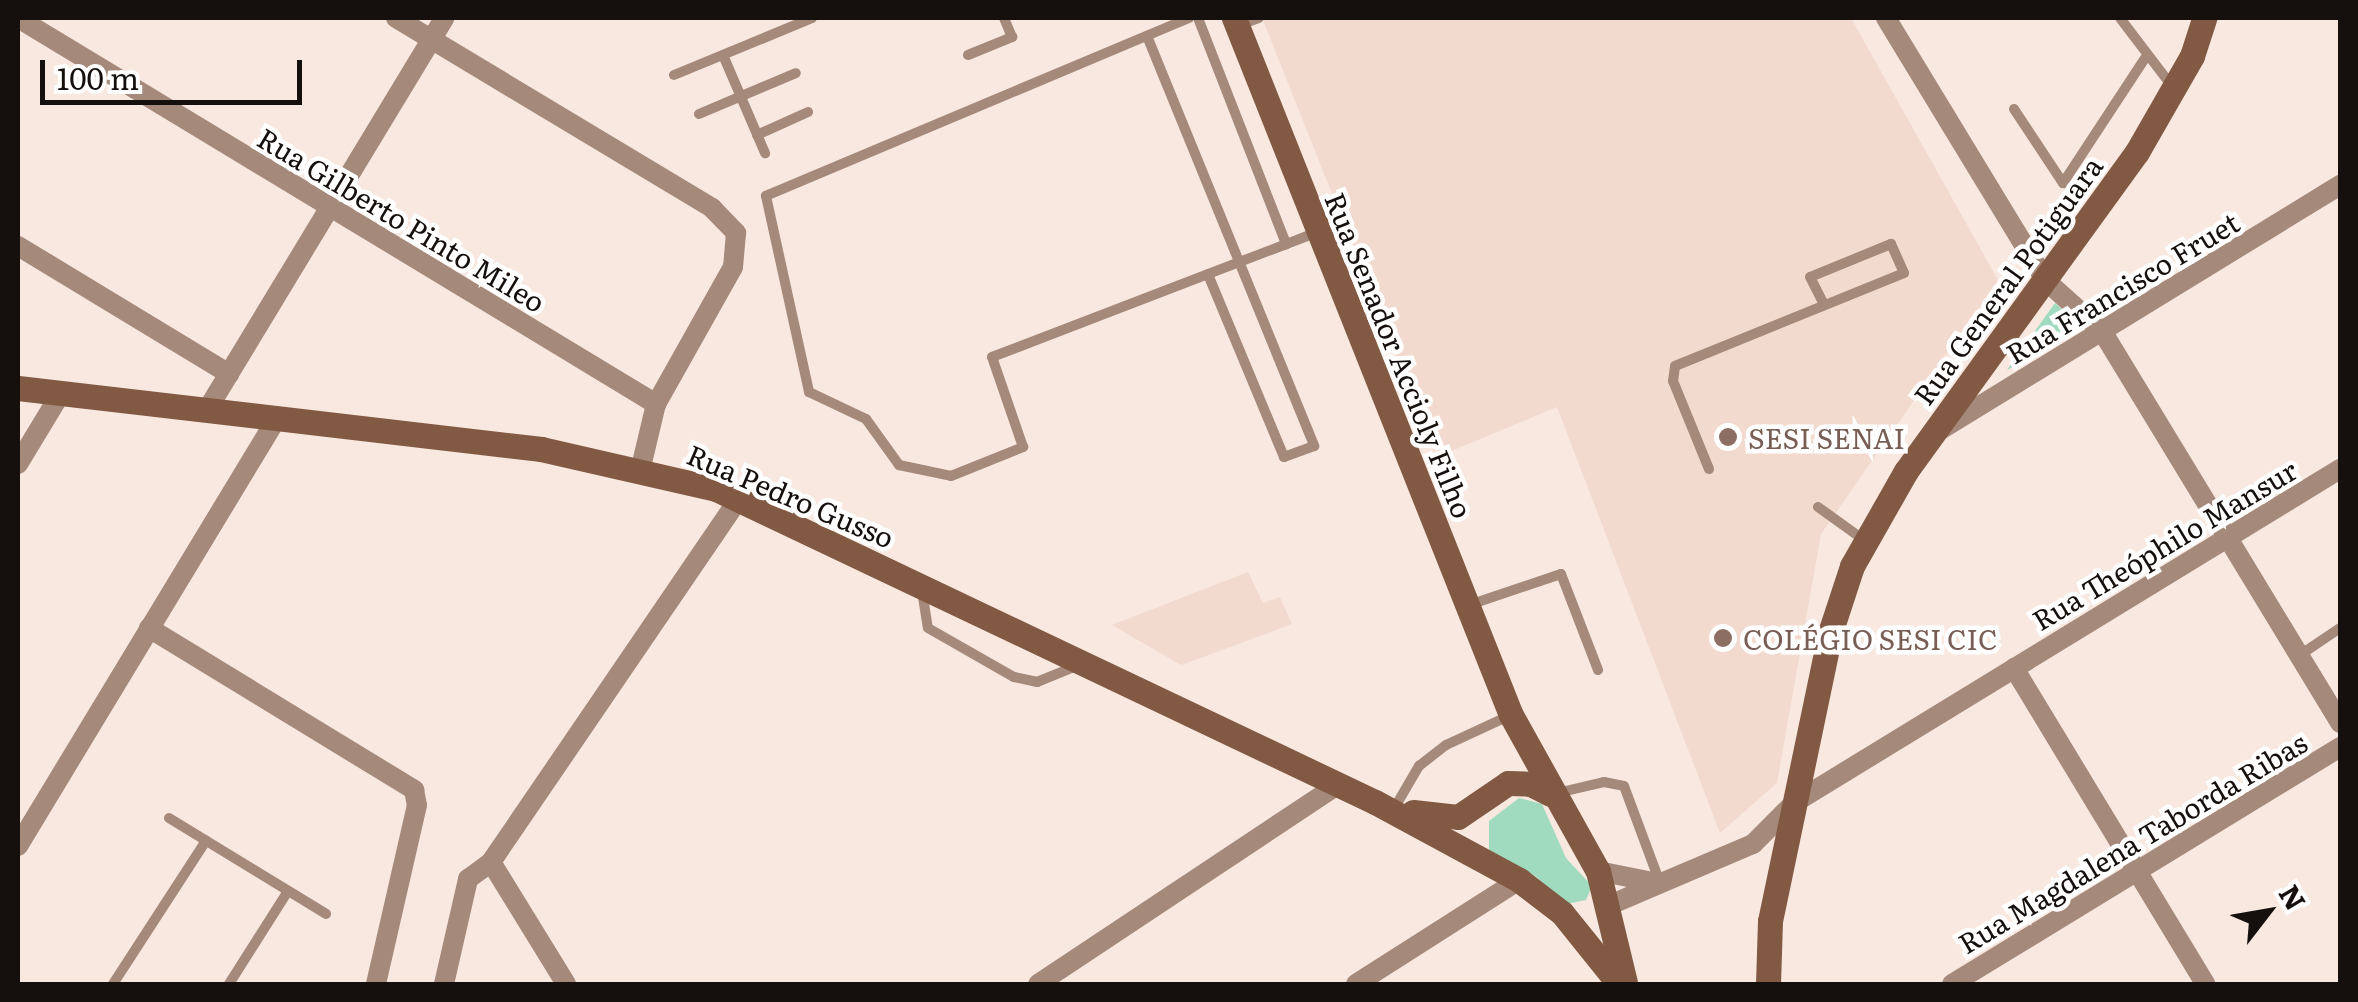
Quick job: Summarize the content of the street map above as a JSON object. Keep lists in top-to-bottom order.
{
  "streets": {
    "main road": ["Rua General Potiguara", "Rua Senador Accioly Filho", "Rua Pedro Gusso"],
    "street": [
      "Rua Gilberto Pinto Mileo",
      "Rua Francisco Fruet",
      "Rua Theóphilo Mansur",
      "Rua Magdalena Taborda Ribas"
    ]
  },
  "crossings": [
    ["Rua General Potiguara", "Rua Francisco Fruet"],
    ["Rua General Potiguara", "Rua Theóphilo Mansur"],
    ["Rua Senador Accioly Filho", "Rua Pedro Gusso"],
    ["Rua Pedro Gusso", "Rua Theóphilo Mansur"]
  ],
  "places": ["SESI SENAI", "COLÉGIO SESI CIC"],
  "scale_bar": "100 m",
  "north": "top right"
}
